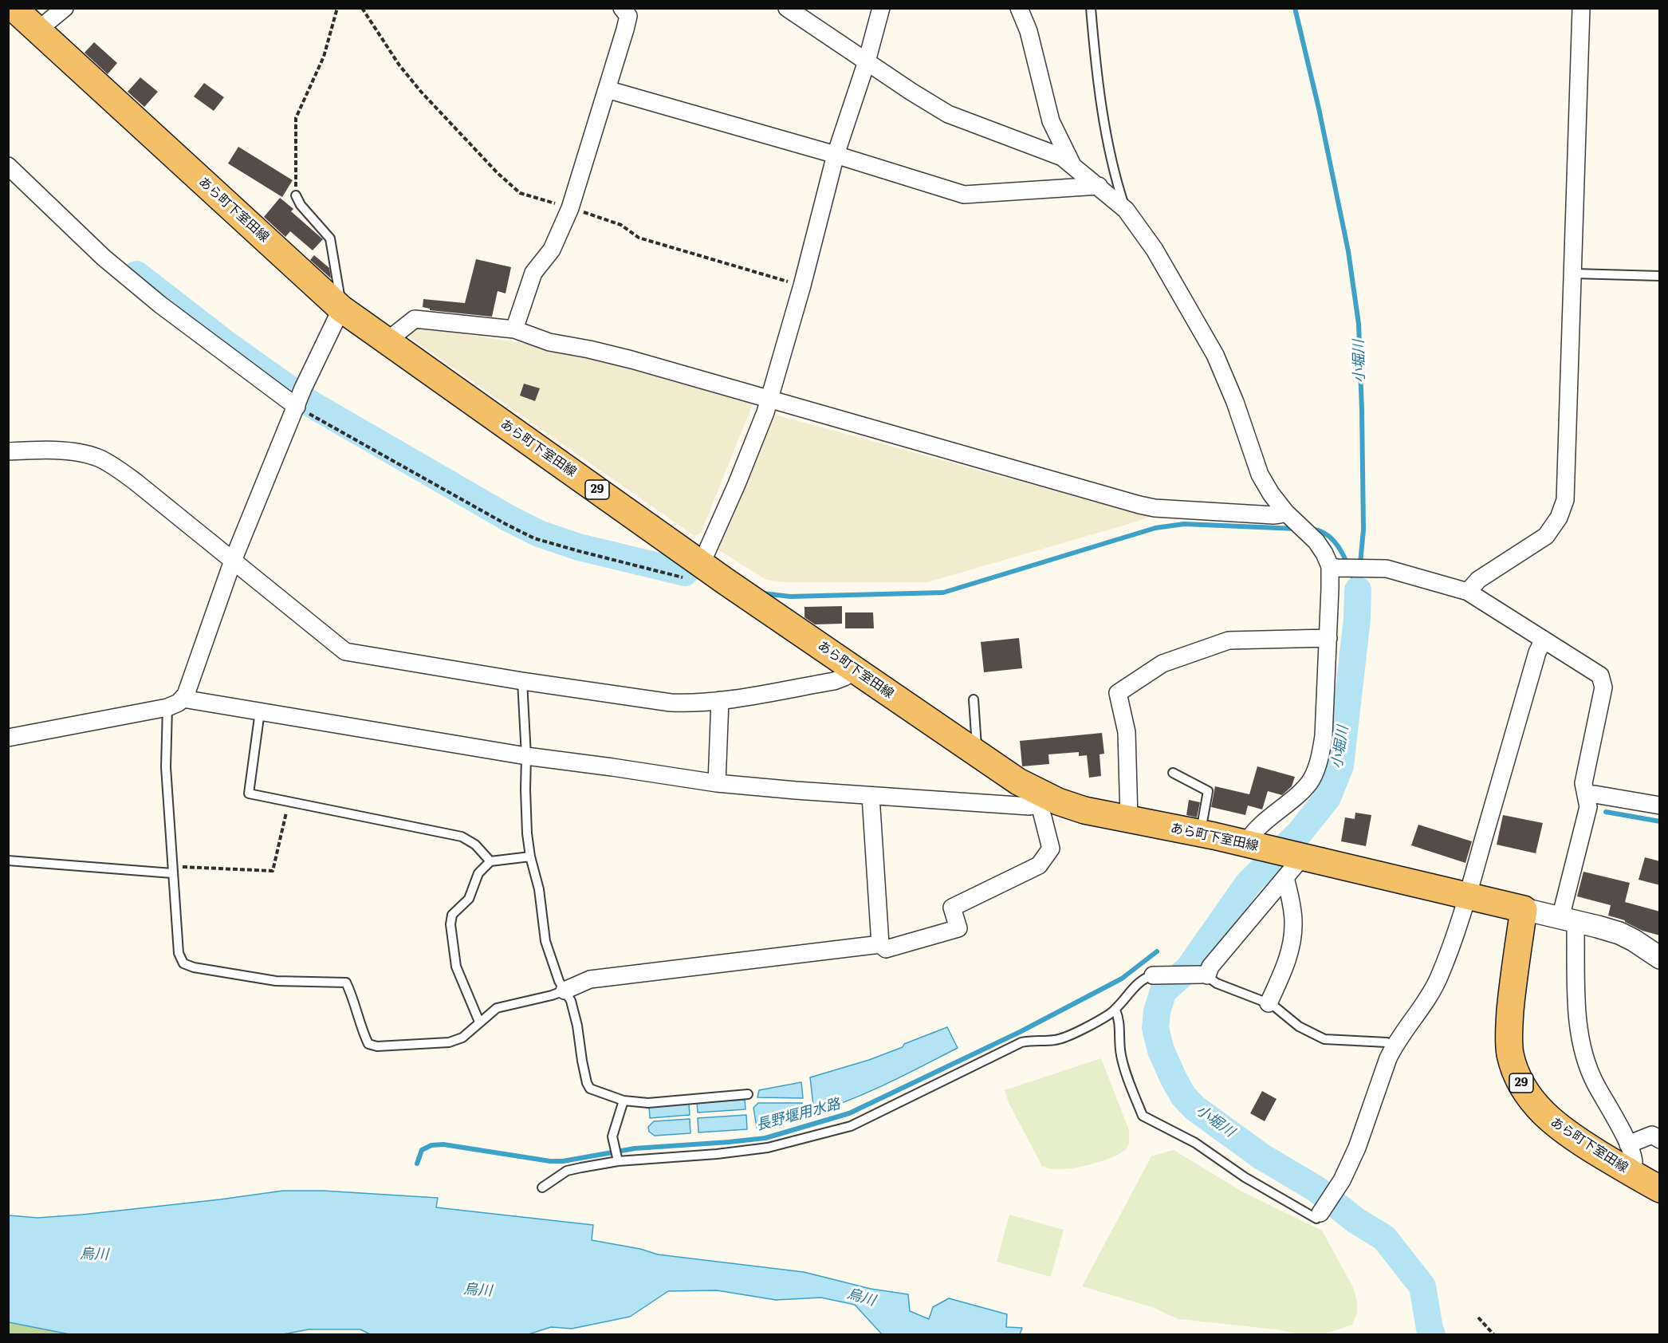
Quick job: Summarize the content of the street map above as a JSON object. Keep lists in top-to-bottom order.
{
  "streets": {
    "main road": ["あら町下室田線", "29"]
  },
  "water": ["小堀川", "長野堰用水路", "烏川"]
}
